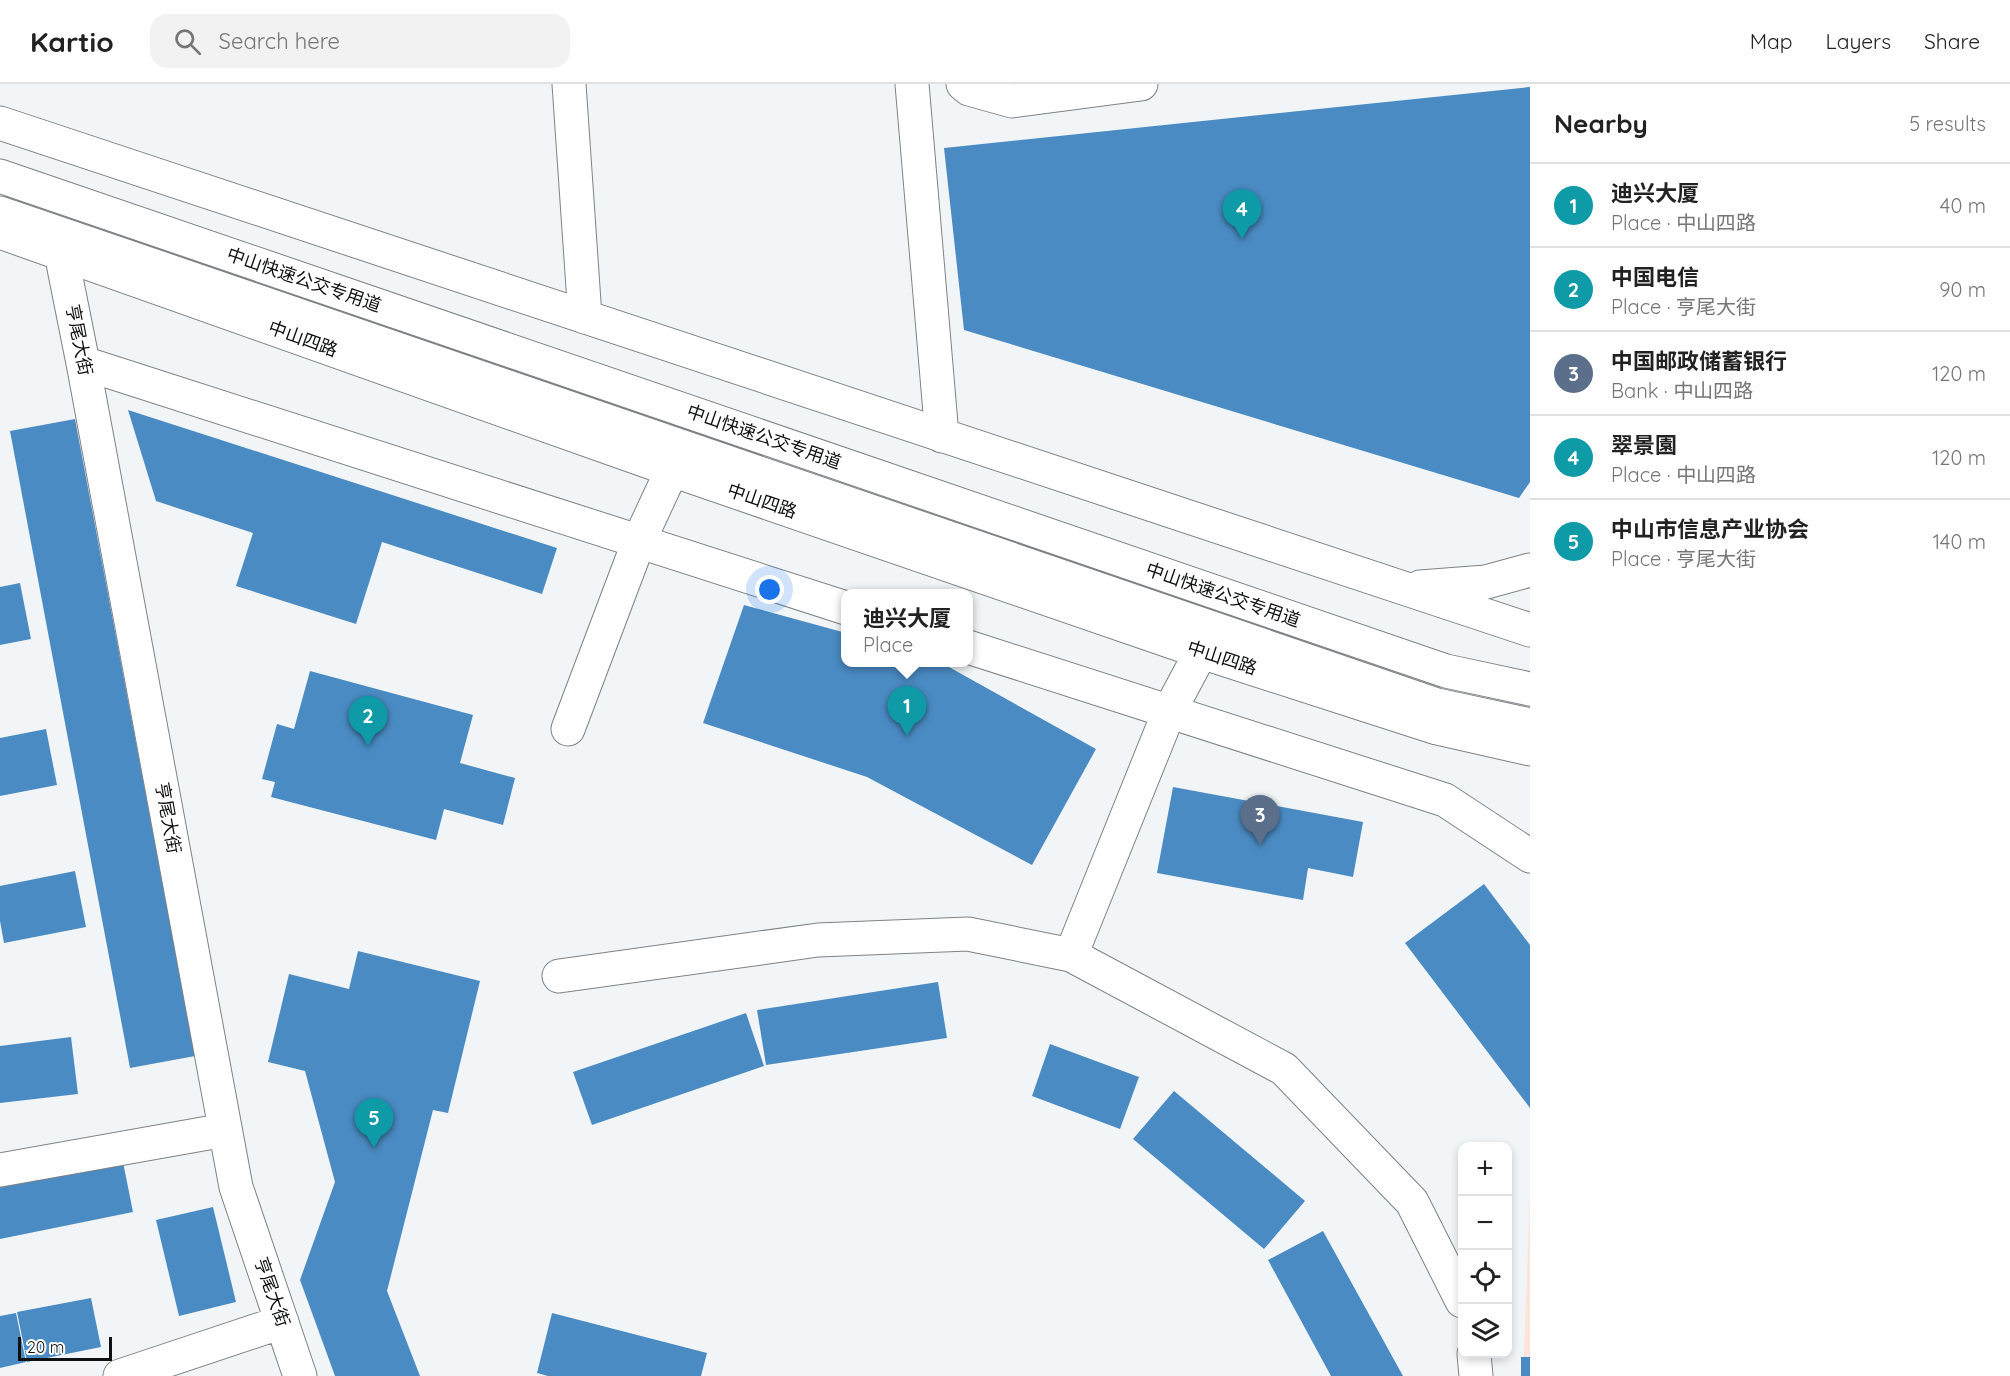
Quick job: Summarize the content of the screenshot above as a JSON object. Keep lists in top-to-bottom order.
{
  "streets": {
    "street": ["中山快速公交专用道", "中山四路", "亨尾大街"]
  },
  "crossings": [
    ["中山快速公交专用道", "中山四路"],
    ["中山四路", "亨尾大街"]
  ],
  "scale_bar": "20 m",
  "page": {
    "header": "Kartio",
    "search": "Search here",
    "nav": ["Map", "Layers", "Share"],
    "heading": ["Nearby", "5 results"],
    "list": [
      {
        "mark": "1",
        "name": "迪兴大厦",
        "note": "Place · 中山四路",
        "value": "40 m"
      },
      {
        "mark": "2",
        "name": "中国电信",
        "note": "Place · 亨尾大街",
        "value": "90 m"
      },
      {
        "mark": "3",
        "name": "中国邮政储蓄银行",
        "note": "Bank · 中山四路",
        "value": "120 m"
      },
      {
        "mark": "4",
        "name": "翠景園",
        "note": "Place · 中山四路",
        "value": "120 m"
      },
      {
        "mark": "5",
        "name": "中山市信息产业协会",
        "note": "Place · 亨尾大街",
        "value": "140 m"
      }
    ],
    "pins": [
      "4",
      "1",
      "2",
      "3",
      "5"
    ],
    "popup": ["迪兴大厦", "Place"],
    "map_buttons": ["+", "−"],
    "scale": "20 m"
  }
}
